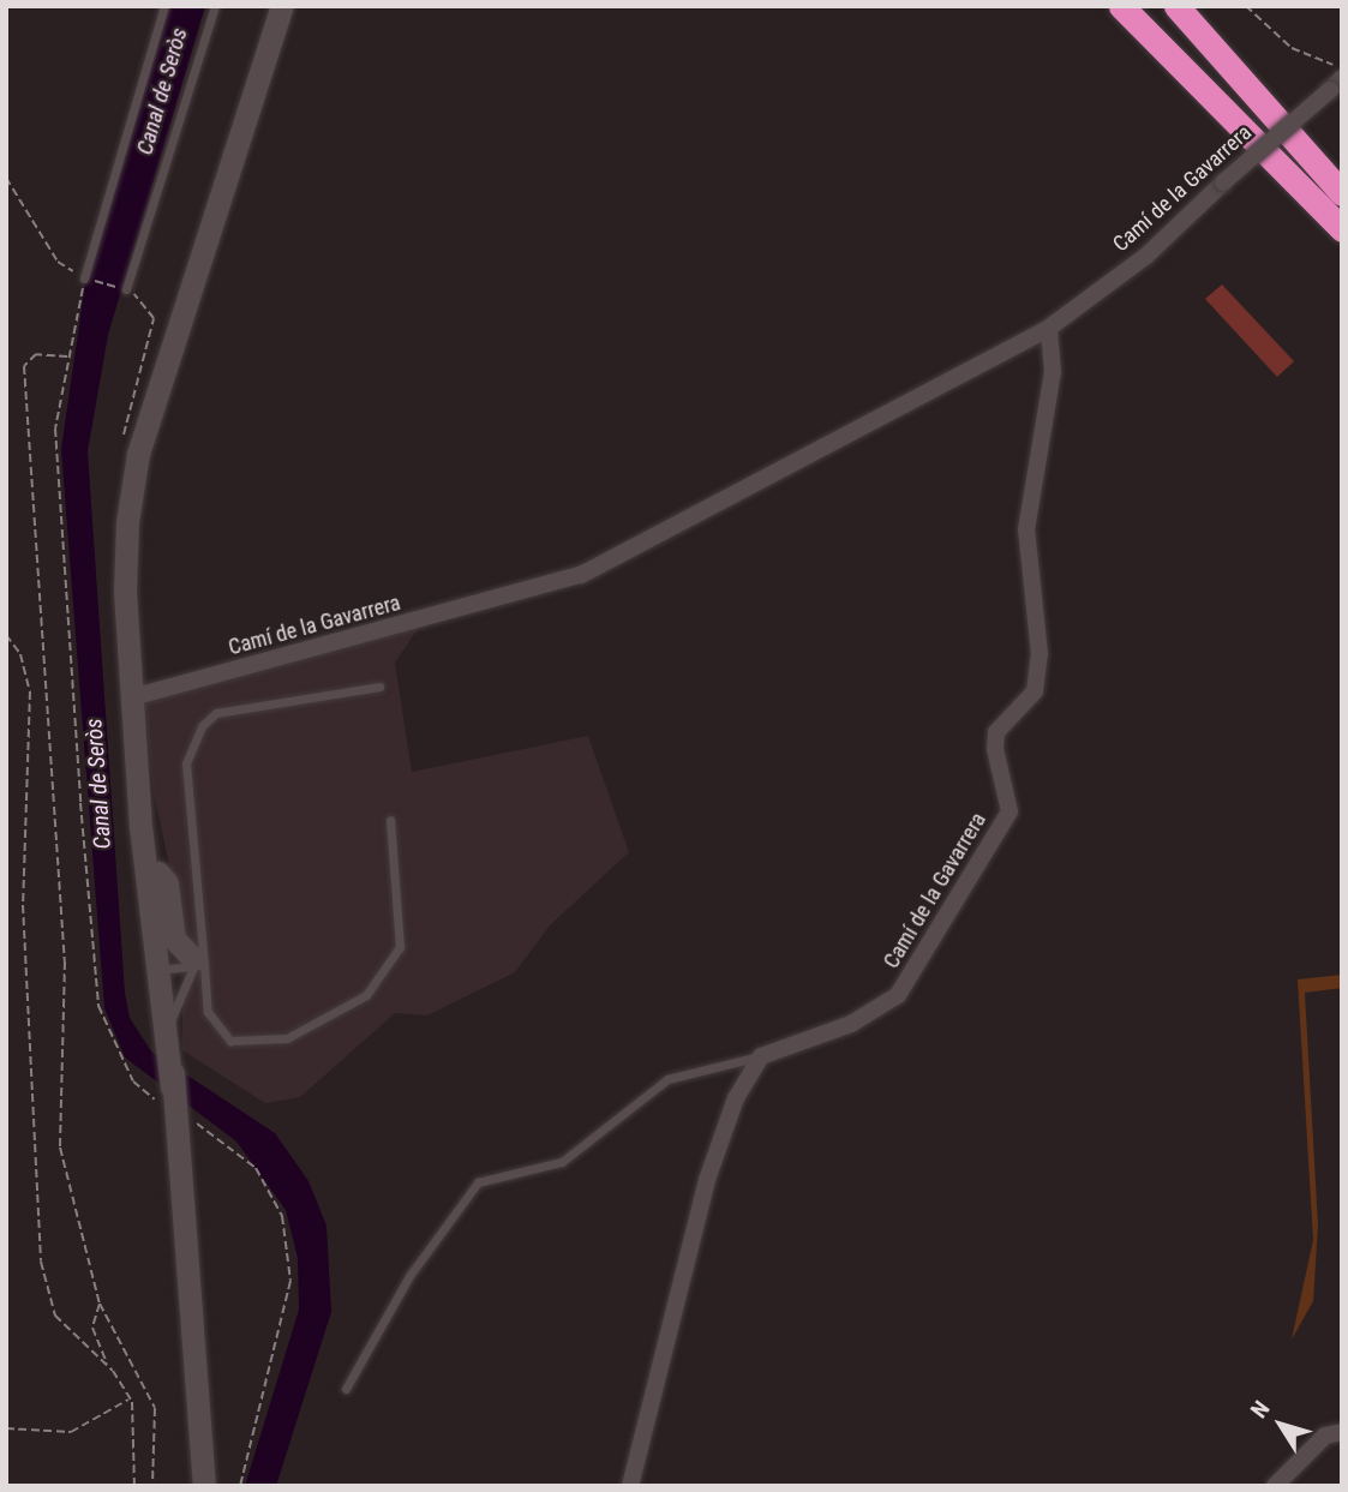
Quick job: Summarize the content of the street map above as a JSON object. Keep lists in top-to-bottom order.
{
  "streets": {
    "street": ["Camí de la Gavarrera"]
  },
  "water": ["Canal de Seròs"],
  "north": "top left"
}
